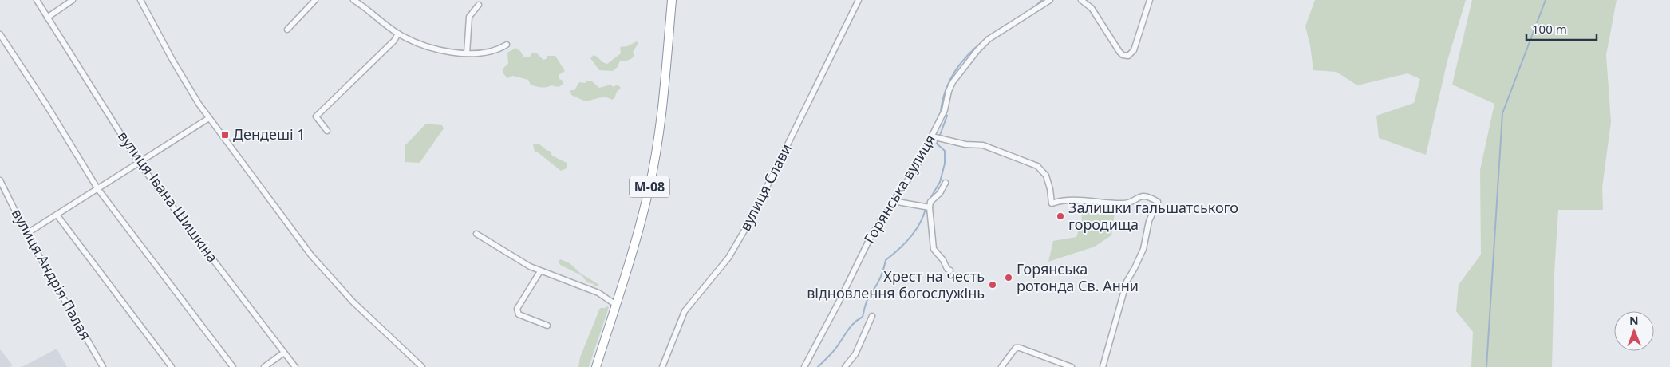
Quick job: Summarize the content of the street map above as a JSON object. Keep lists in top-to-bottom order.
{
  "streets": {
    "highway": ["М-08"],
    "street": [
      "вулиця Слави",
      "Горянська вулиця",
      "вулиця Івана Шишкіна",
      "вулиця Андрія Палая"
    ]
  },
  "places": {
    "transit": ["Дендеші 1"],
    "other": ["Залишки гальшатського городища", "Горянська ротонда Св. Анни", "Хрест на честь відновлення богослужінь"]
  },
  "scale_bar": "100 m",
  "north": "top"
}
